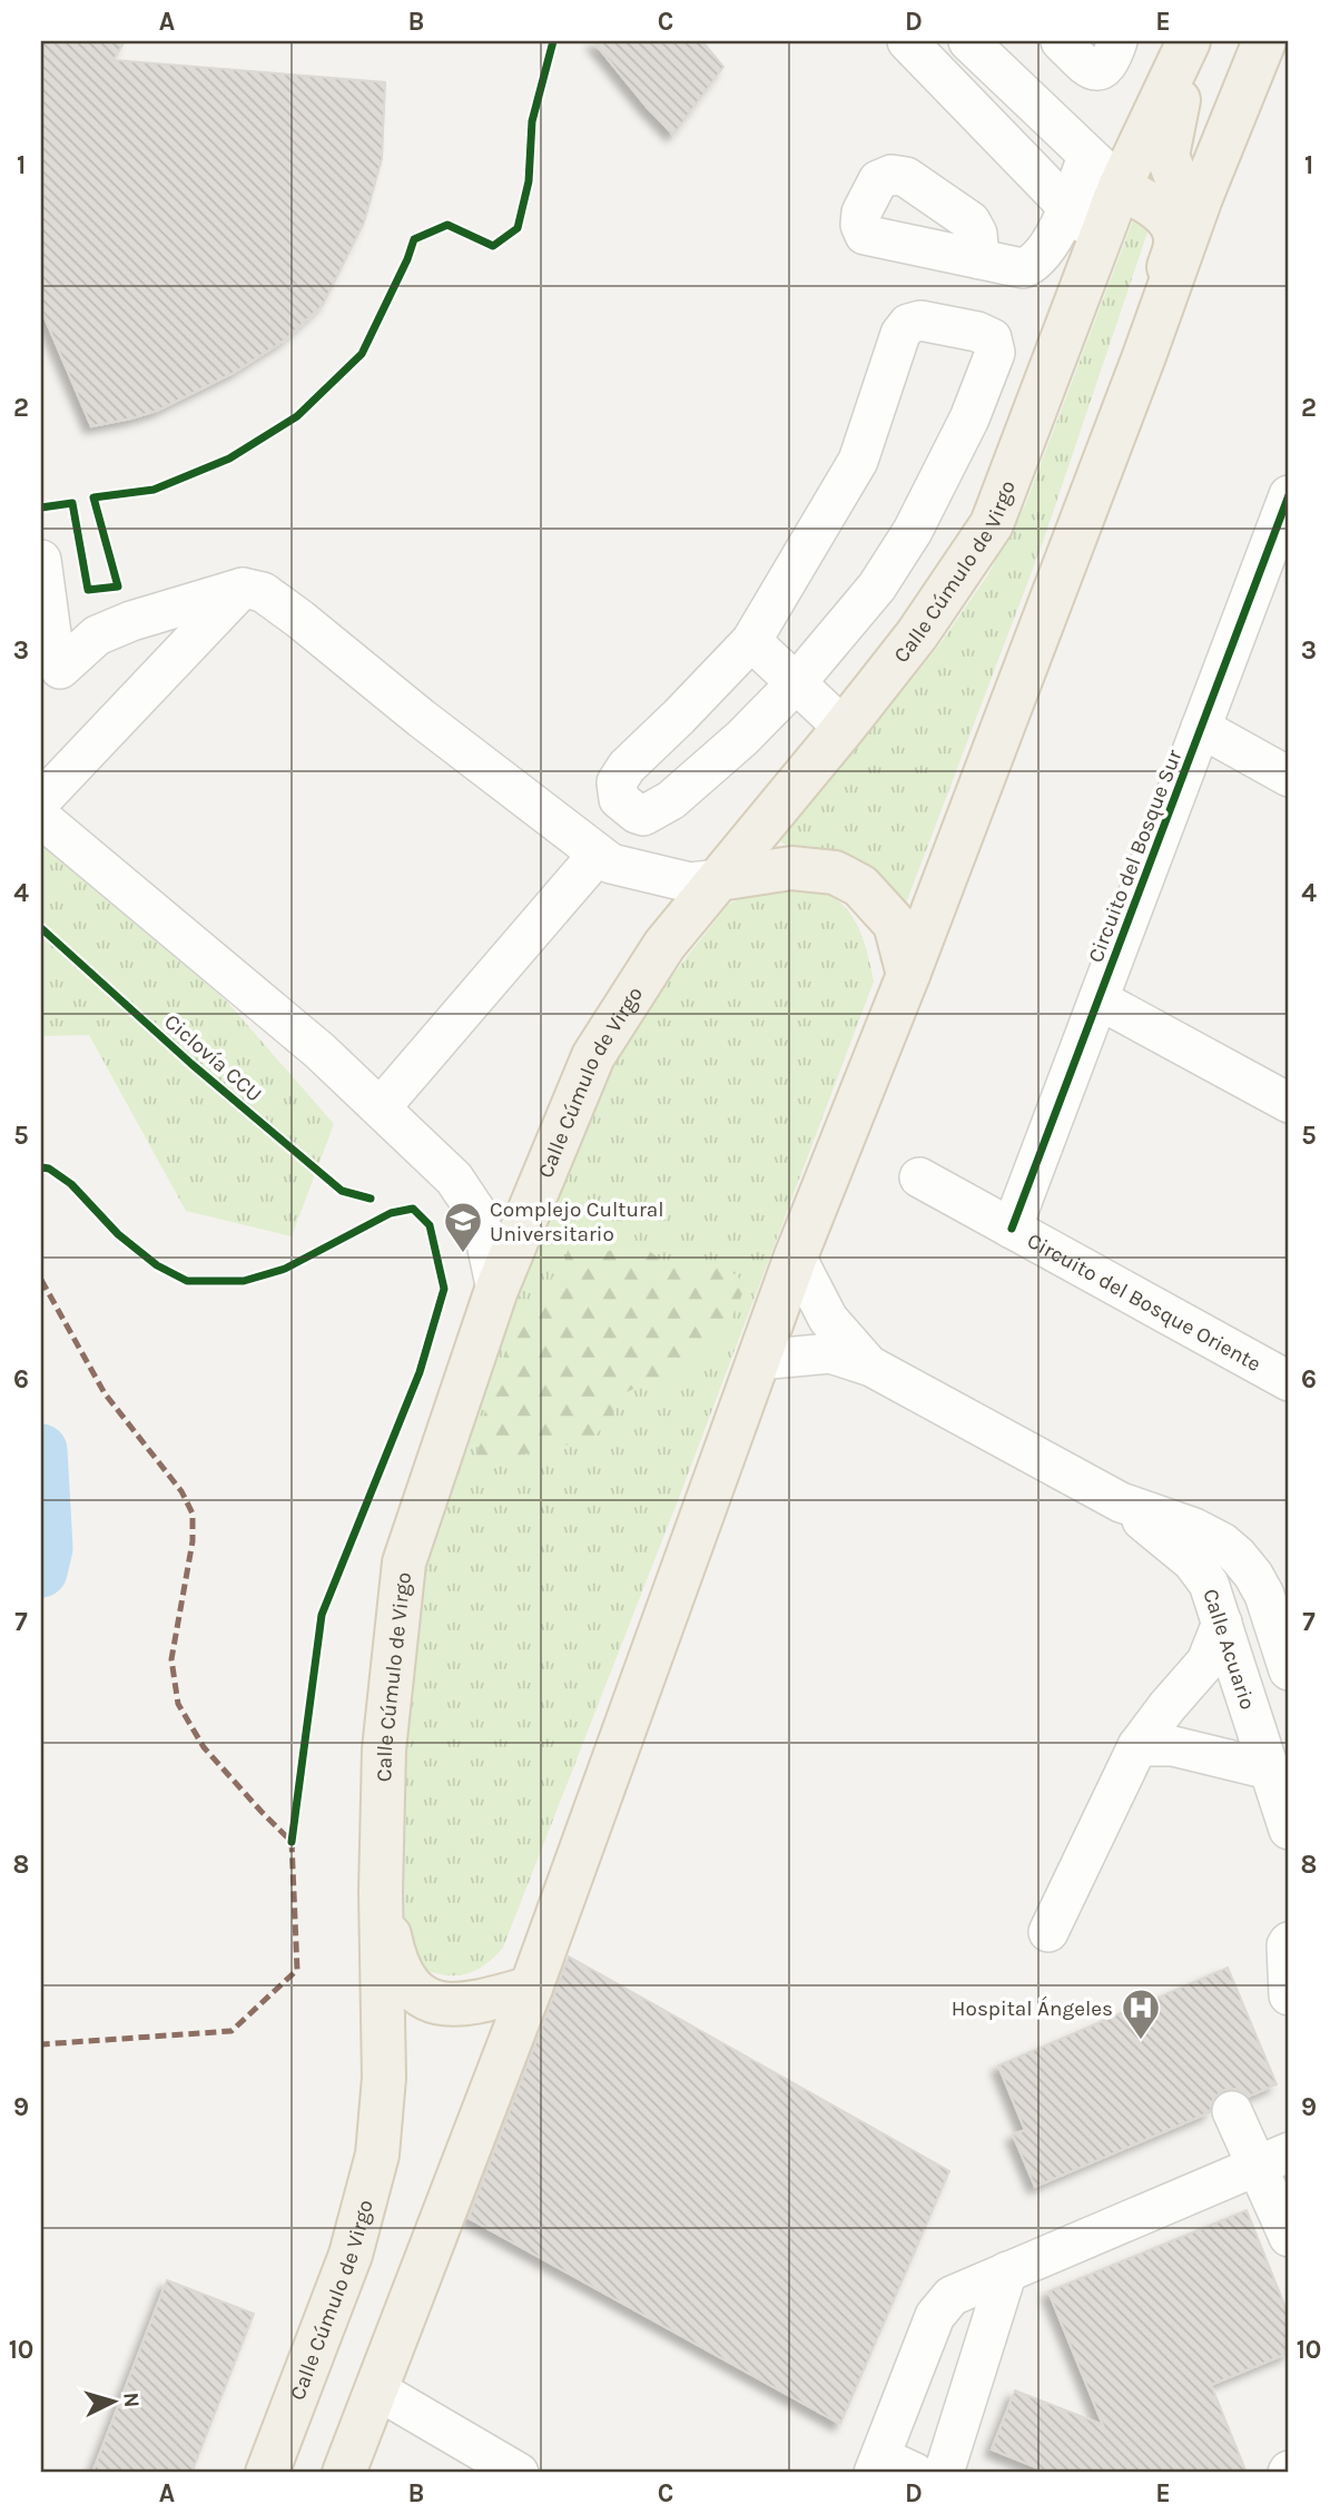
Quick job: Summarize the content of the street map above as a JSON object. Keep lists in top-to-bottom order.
{
  "streets": {
    "main road": ["Calle Cúmulo de Virgo"],
    "street": ["Circuito del Bosque Sur", "Circuito del Bosque Oriente", "Calle Acuario"],
    "cycle path": ["Ciclovía CCU"]
  },
  "crossings": [
    ["Circuito del Bosque Sur", "Circuito del Bosque Oriente"]
  ],
  "places": {
    "school or university": ["Complejo Cultural Universitario"],
    "hospital": ["Hospital Ángeles"]
  },
  "north": "right",
  "grid": {
    "columns": [
      "A",
      "B",
      "C",
      "D",
      "E"
    ],
    "rows": [
      "1",
      "2",
      "3",
      "4",
      "5",
      "6",
      "7",
      "8",
      "9",
      "10"
    ]
  }
}
